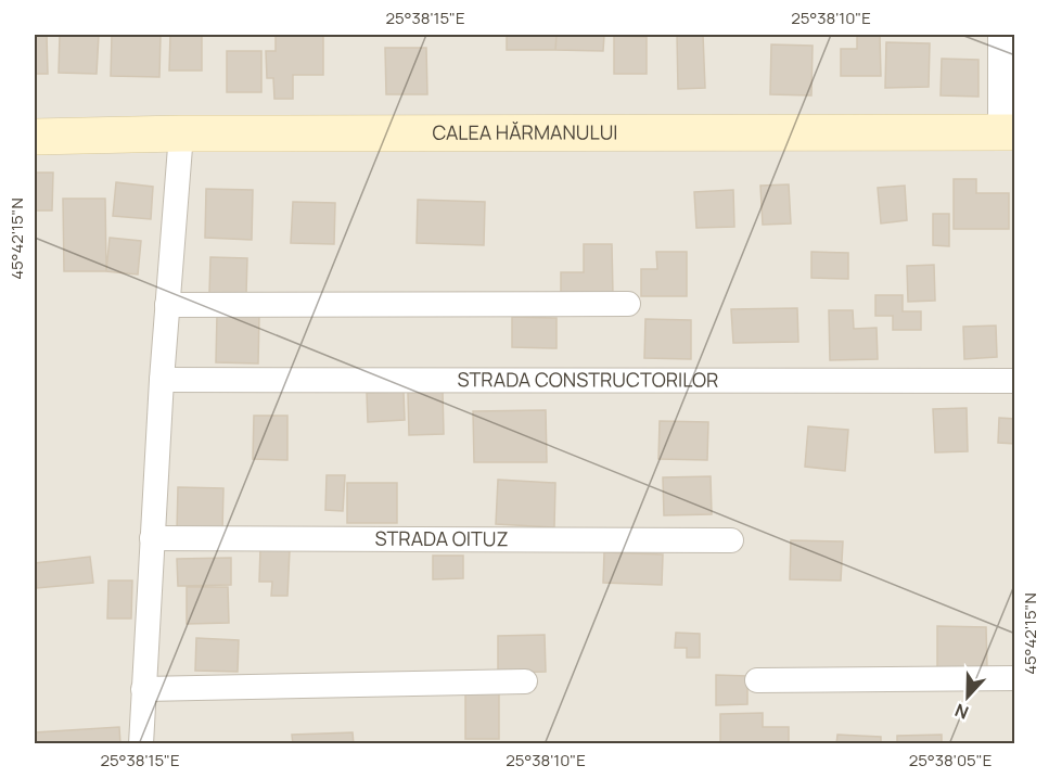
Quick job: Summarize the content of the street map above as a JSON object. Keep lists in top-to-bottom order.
{
  "streets": {
    "street": ["CALEA HĂRMANULUI", "STRADA CONSTRUCTORILOR", "STRADA OITUZ"]
  },
  "north": "bottom",
  "coordinates": [
    "25°38'15\"E",
    "25°38'10\"E",
    "45°42'15\"N",
    "25°38'05\"E"
  ]
}
